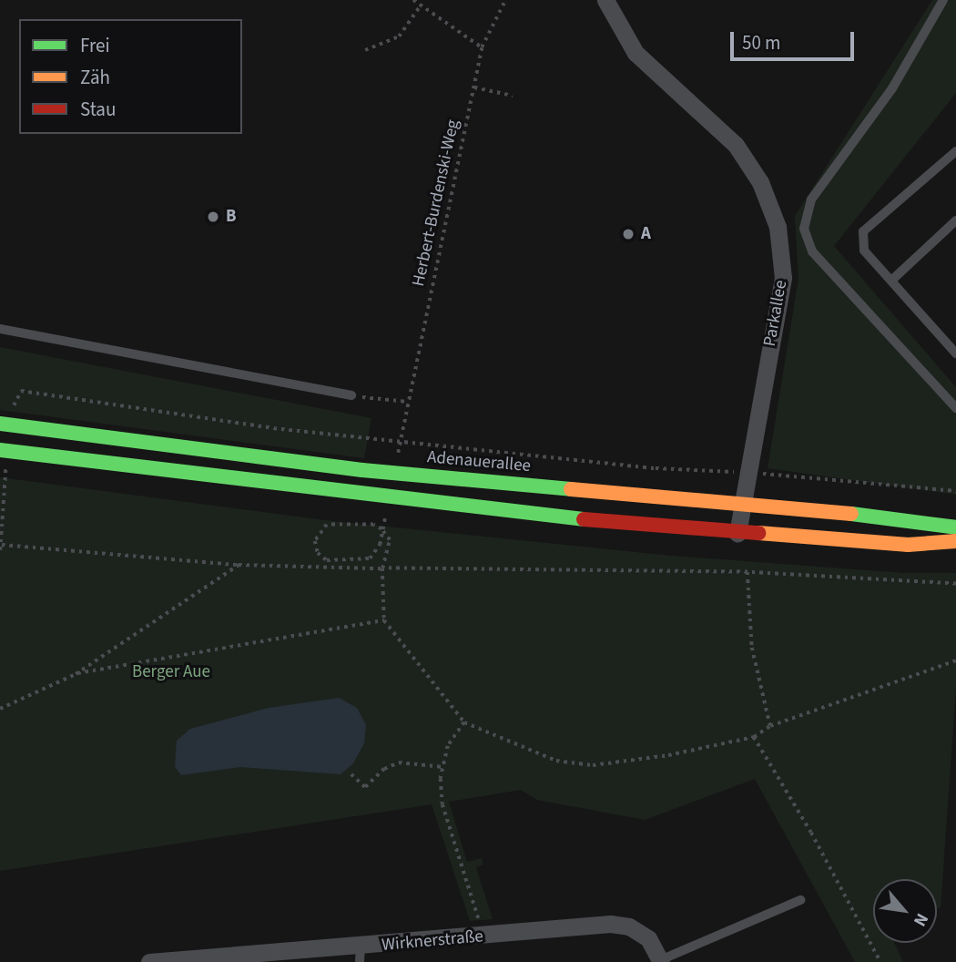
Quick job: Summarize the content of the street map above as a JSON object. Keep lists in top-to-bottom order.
{
  "streets": {
    "main road": ["Adenauerallee"],
    "street": ["Parkallee", "Wirknerstraße"],
    "path": ["Herbert-Burdenski-Weg"]
  },
  "crossings": [
    ["Parkallee", "Adenauerallee"]
  ],
  "parks": ["Berger Aue"],
  "places": ["B", "A"],
  "legend": ["Frei", "Zäh", "Stau"],
  "scale_bar": "50 m",
  "north": "bottom right"
}
